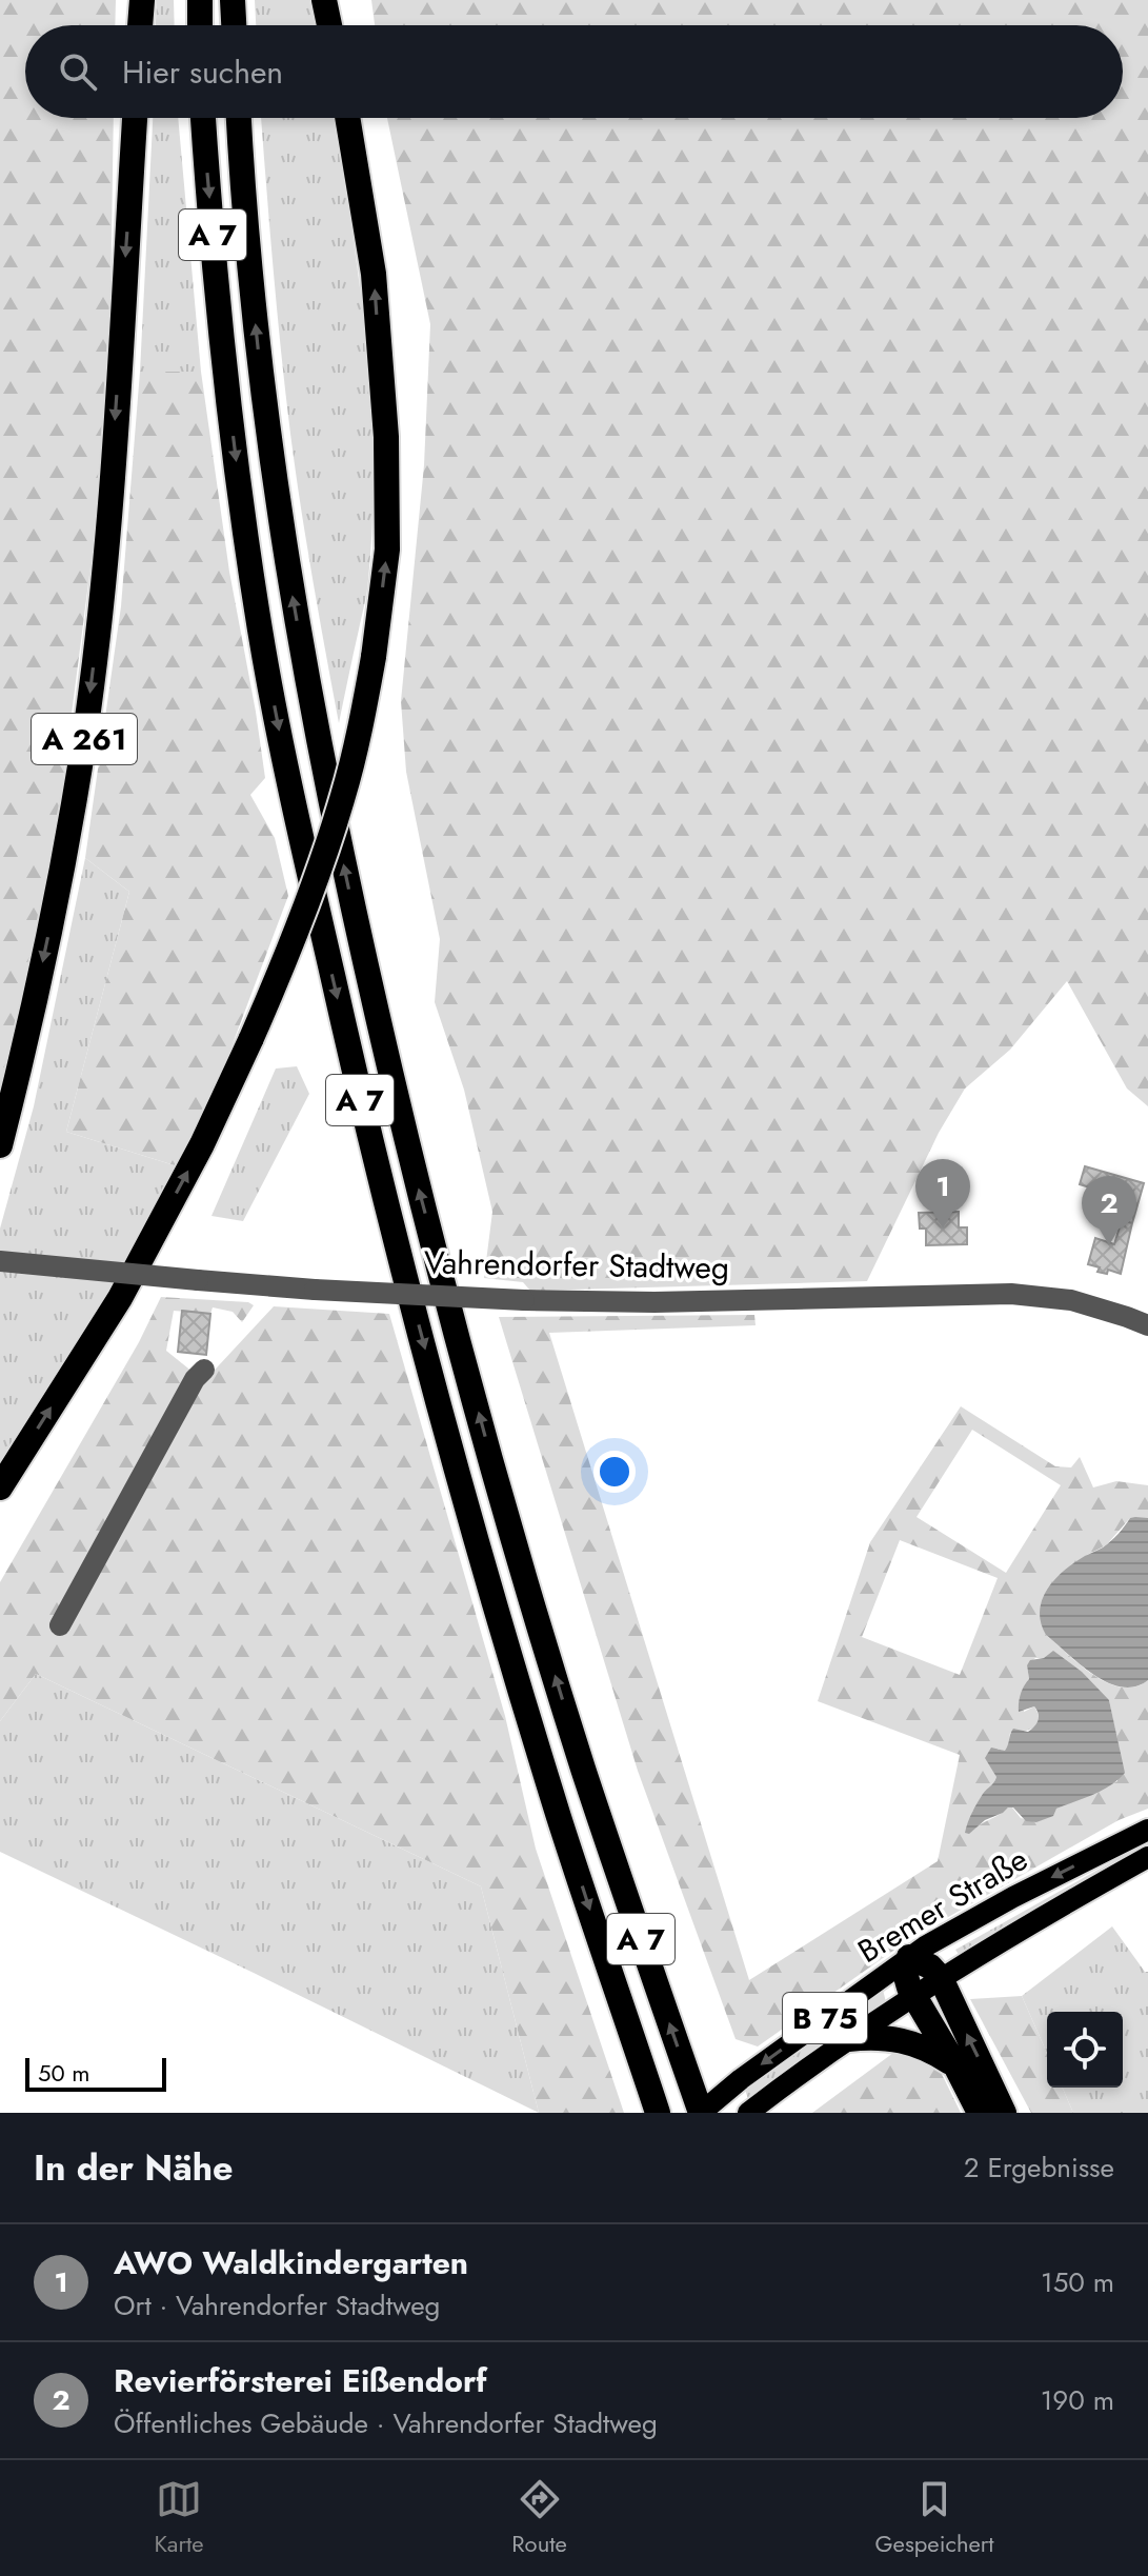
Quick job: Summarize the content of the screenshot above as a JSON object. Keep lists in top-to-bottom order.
{
  "streets": {
    "highway": ["A 7", "A 261"],
    "main road": ["Bremer Straße", "B 75"],
    "street": ["Vahrendorfer Stadtweg"]
  },
  "crossings": [
    ["A 7", "Bremer Straße"]
  ],
  "scale_bar": "50 m",
  "page": {
    "search": "Hier suchen",
    "pins": ["1", "2"],
    "scale": "50 m",
    "heading": ["In der Nähe", "2 Ergebnisse"],
    "list": [
      {
        "mark": "1",
        "name": "AWO Waldkindergarten",
        "note": "Ort · Vahrendorfer Stadtweg",
        "value": "150 m"
      },
      {
        "mark": "2",
        "name": "Revierförsterei Eißendorf",
        "note": "Öffentliches Gebäude · Vahrendorfer Stadtweg",
        "value": "190 m"
      }
    ],
    "nav": ["Karte", "Route", "Gespeichert"]
  }
}
